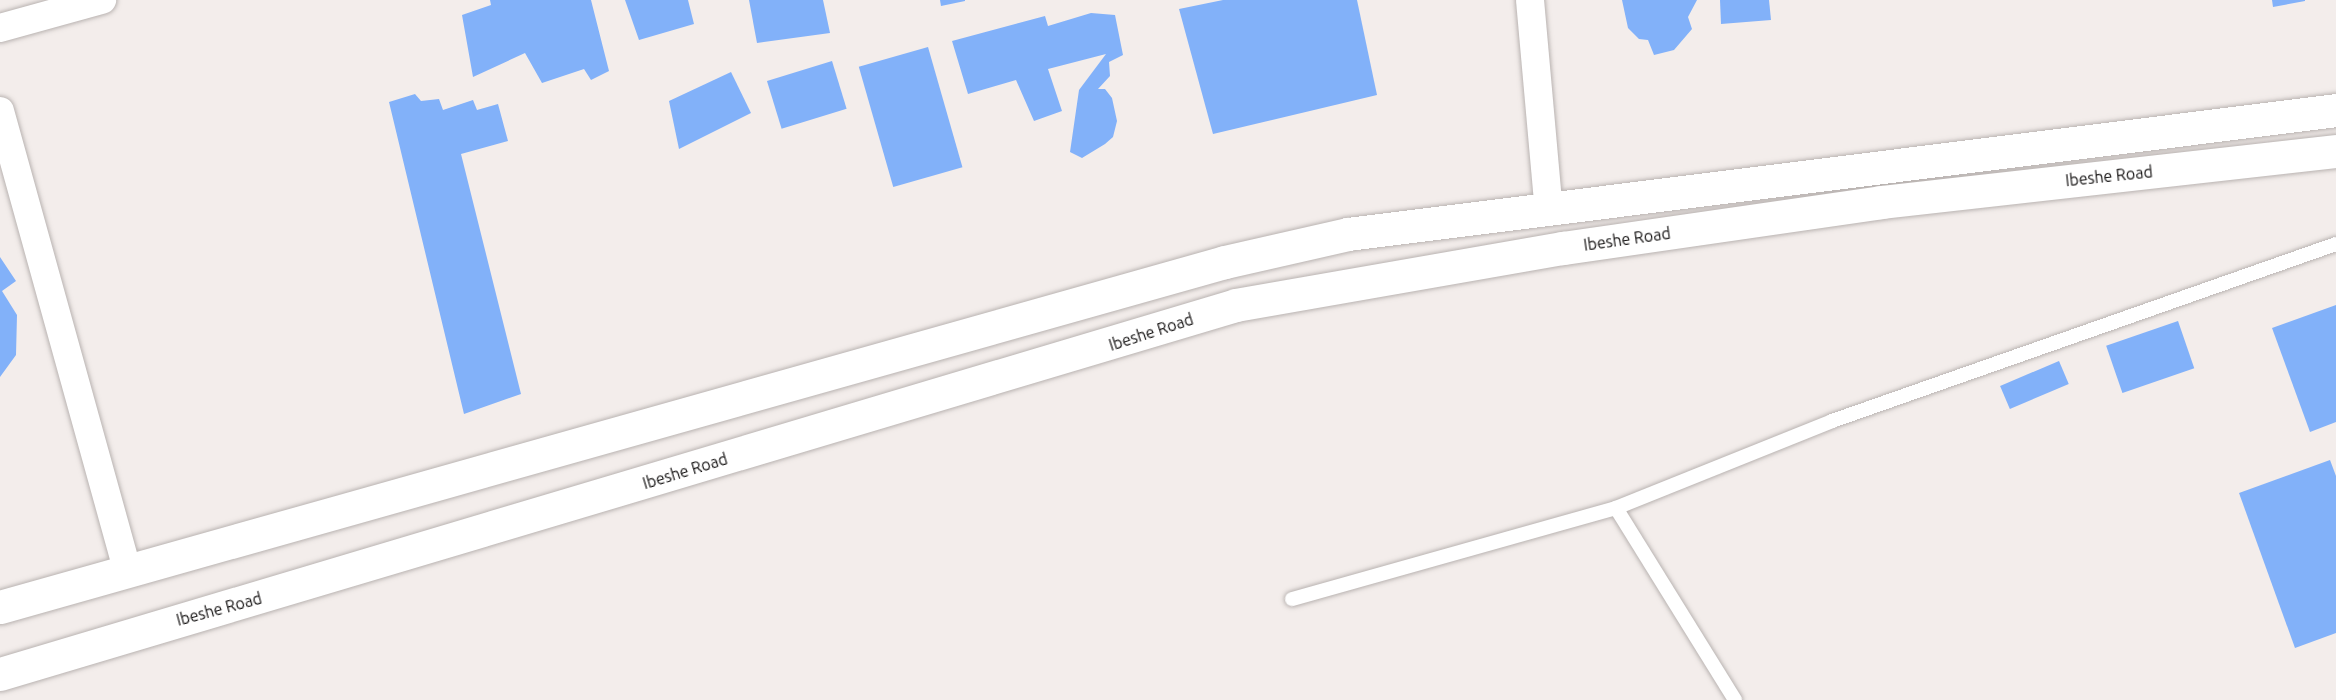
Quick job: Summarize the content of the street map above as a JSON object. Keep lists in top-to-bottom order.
{
  "streets": {
    "main road": ["Ibeshe Road"]
  }
}
